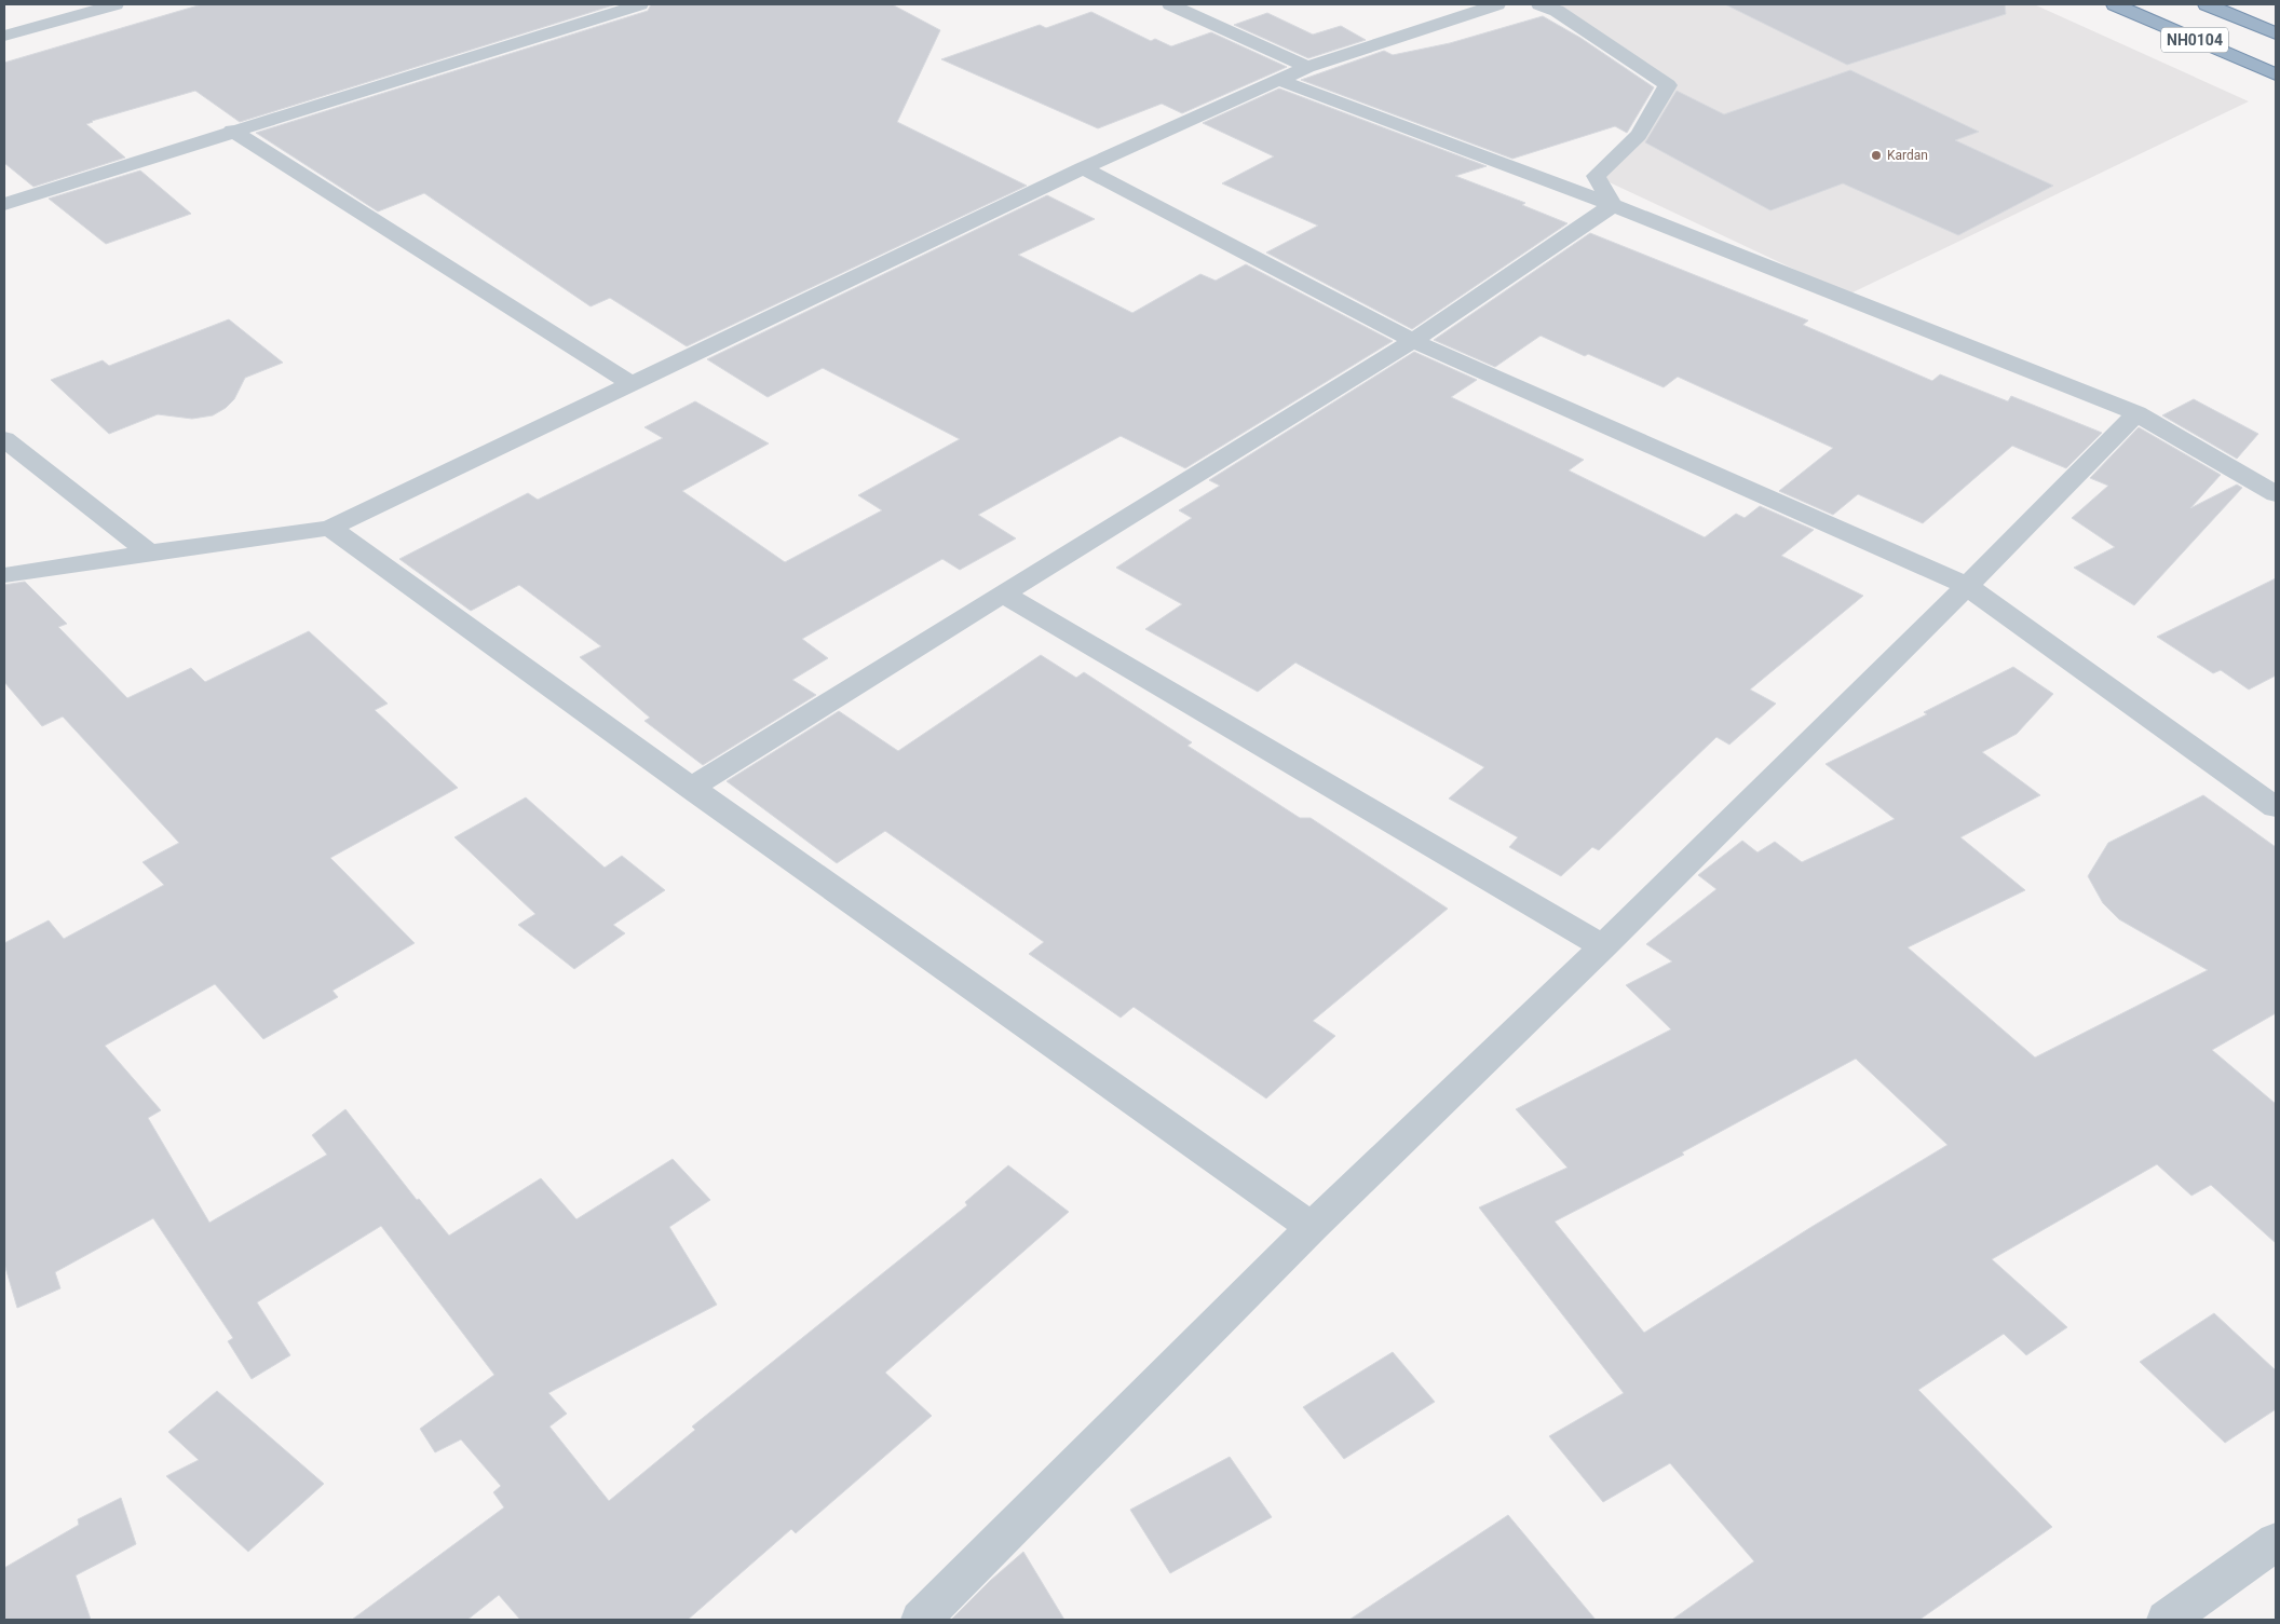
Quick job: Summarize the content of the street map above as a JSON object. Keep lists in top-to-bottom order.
{
  "streets": {
    "highway": ["NH0104"]
  },
  "places": ["Kardan"]
}
